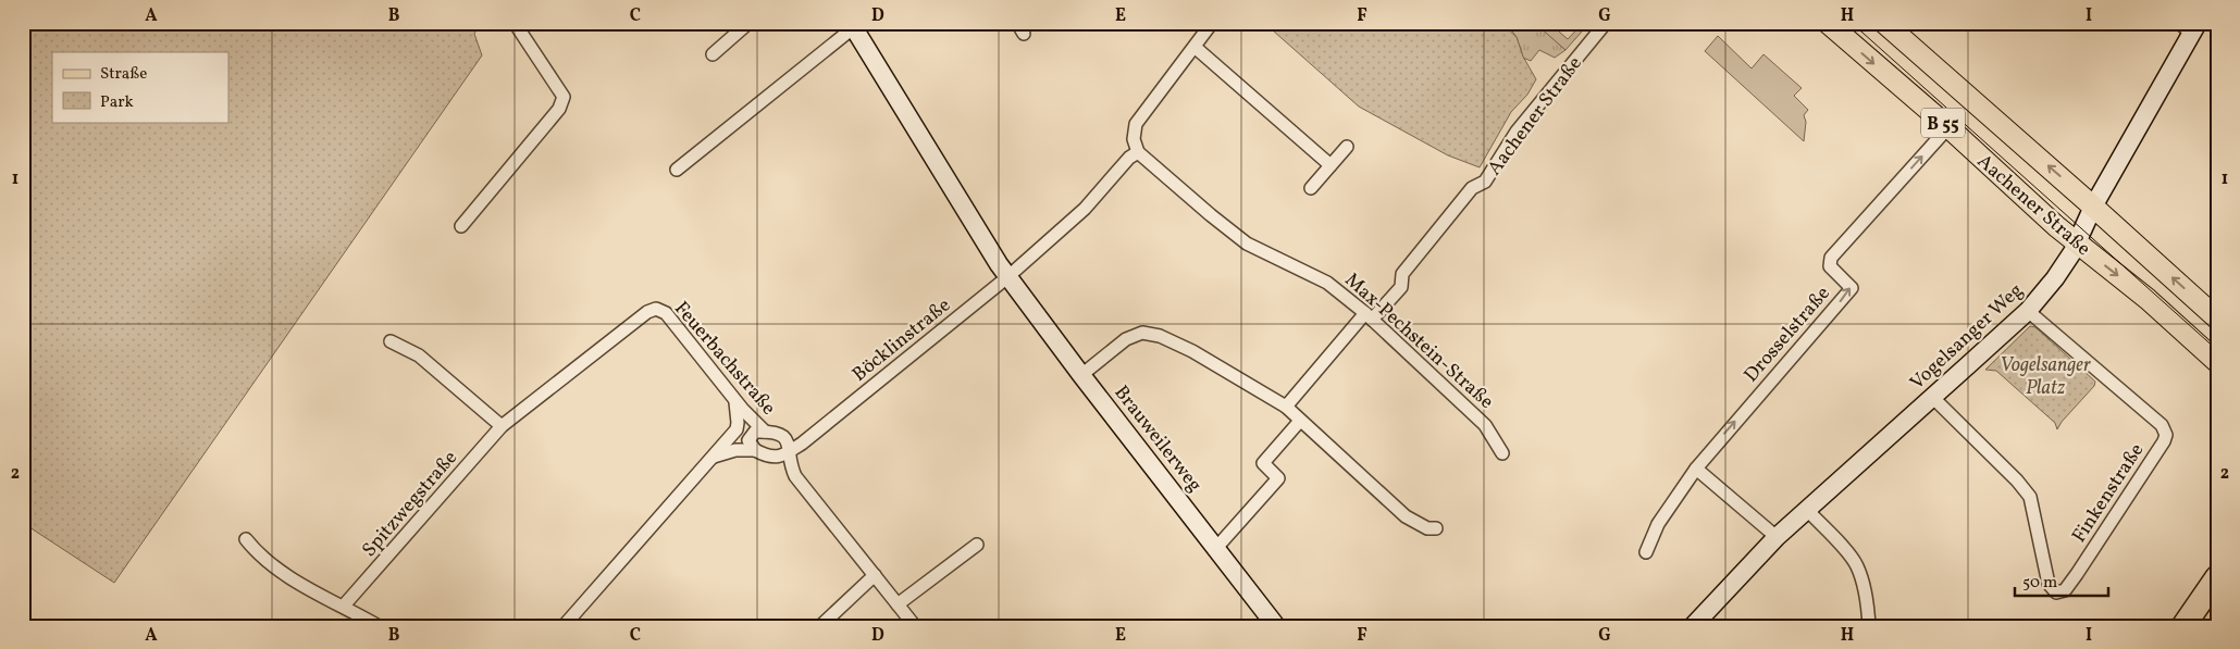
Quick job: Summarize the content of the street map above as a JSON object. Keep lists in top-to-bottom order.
{
  "streets": {
    "main road": ["Aachener Straße", "B 55"],
    "street": [
      "Drosselstraße",
      "Vogelsanger Weg",
      "Böcklinstraße",
      "Max-Pechstein-Straße",
      "Feuerbachstraße",
      "Brauweilerweg",
      "Finkenstraße",
      "Spitzwegstraße"
    ]
  },
  "crossings": [
    ["Aachener Straße", "Drosselstraße"],
    ["Aachener Straße", "Vogelsanger Weg"],
    ["Aachener Straße", "Max-Pechstein-Straße"],
    ["Vogelsanger Weg", "Finkenstraße"],
    ["Böcklinstraße", "Feuerbachstraße"],
    ["Böcklinstraße", "Brauweilerweg"],
    ["Feuerbachstraße", "Spitzwegstraße"]
  ],
  "one_way": ["Drosselstraße"],
  "parks": ["Vogelsanger Platz"],
  "legend": ["Straße", "Park"],
  "scale_bar": "50 m",
  "grid": {
    "columns": [
      "A",
      "B",
      "C",
      "D",
      "E",
      "F",
      "G",
      "H",
      "I"
    ],
    "rows": ["1", "2"]
  }
}
